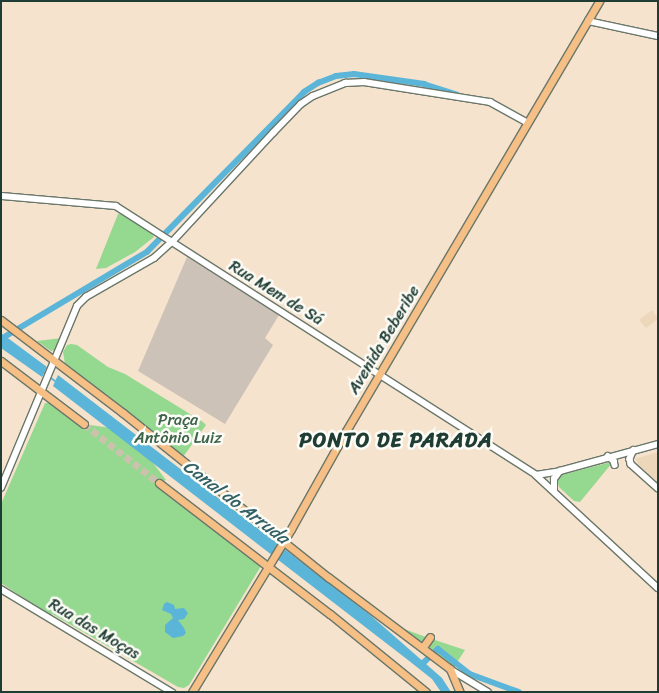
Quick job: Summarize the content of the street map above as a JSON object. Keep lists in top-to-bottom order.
{
  "streets": {
    "main road": ["Avenida Beberibe"],
    "street": ["Rua Mem de Sá", "Rua das Moças"]
  },
  "crossings": [
    ["Rua Mem de Sá", "Avenida Beberibe"]
  ],
  "districts": ["PONTO DE PARADA"],
  "water": ["Canal do Arruda"],
  "parks": ["Praça Antônio Luiz"]
}
